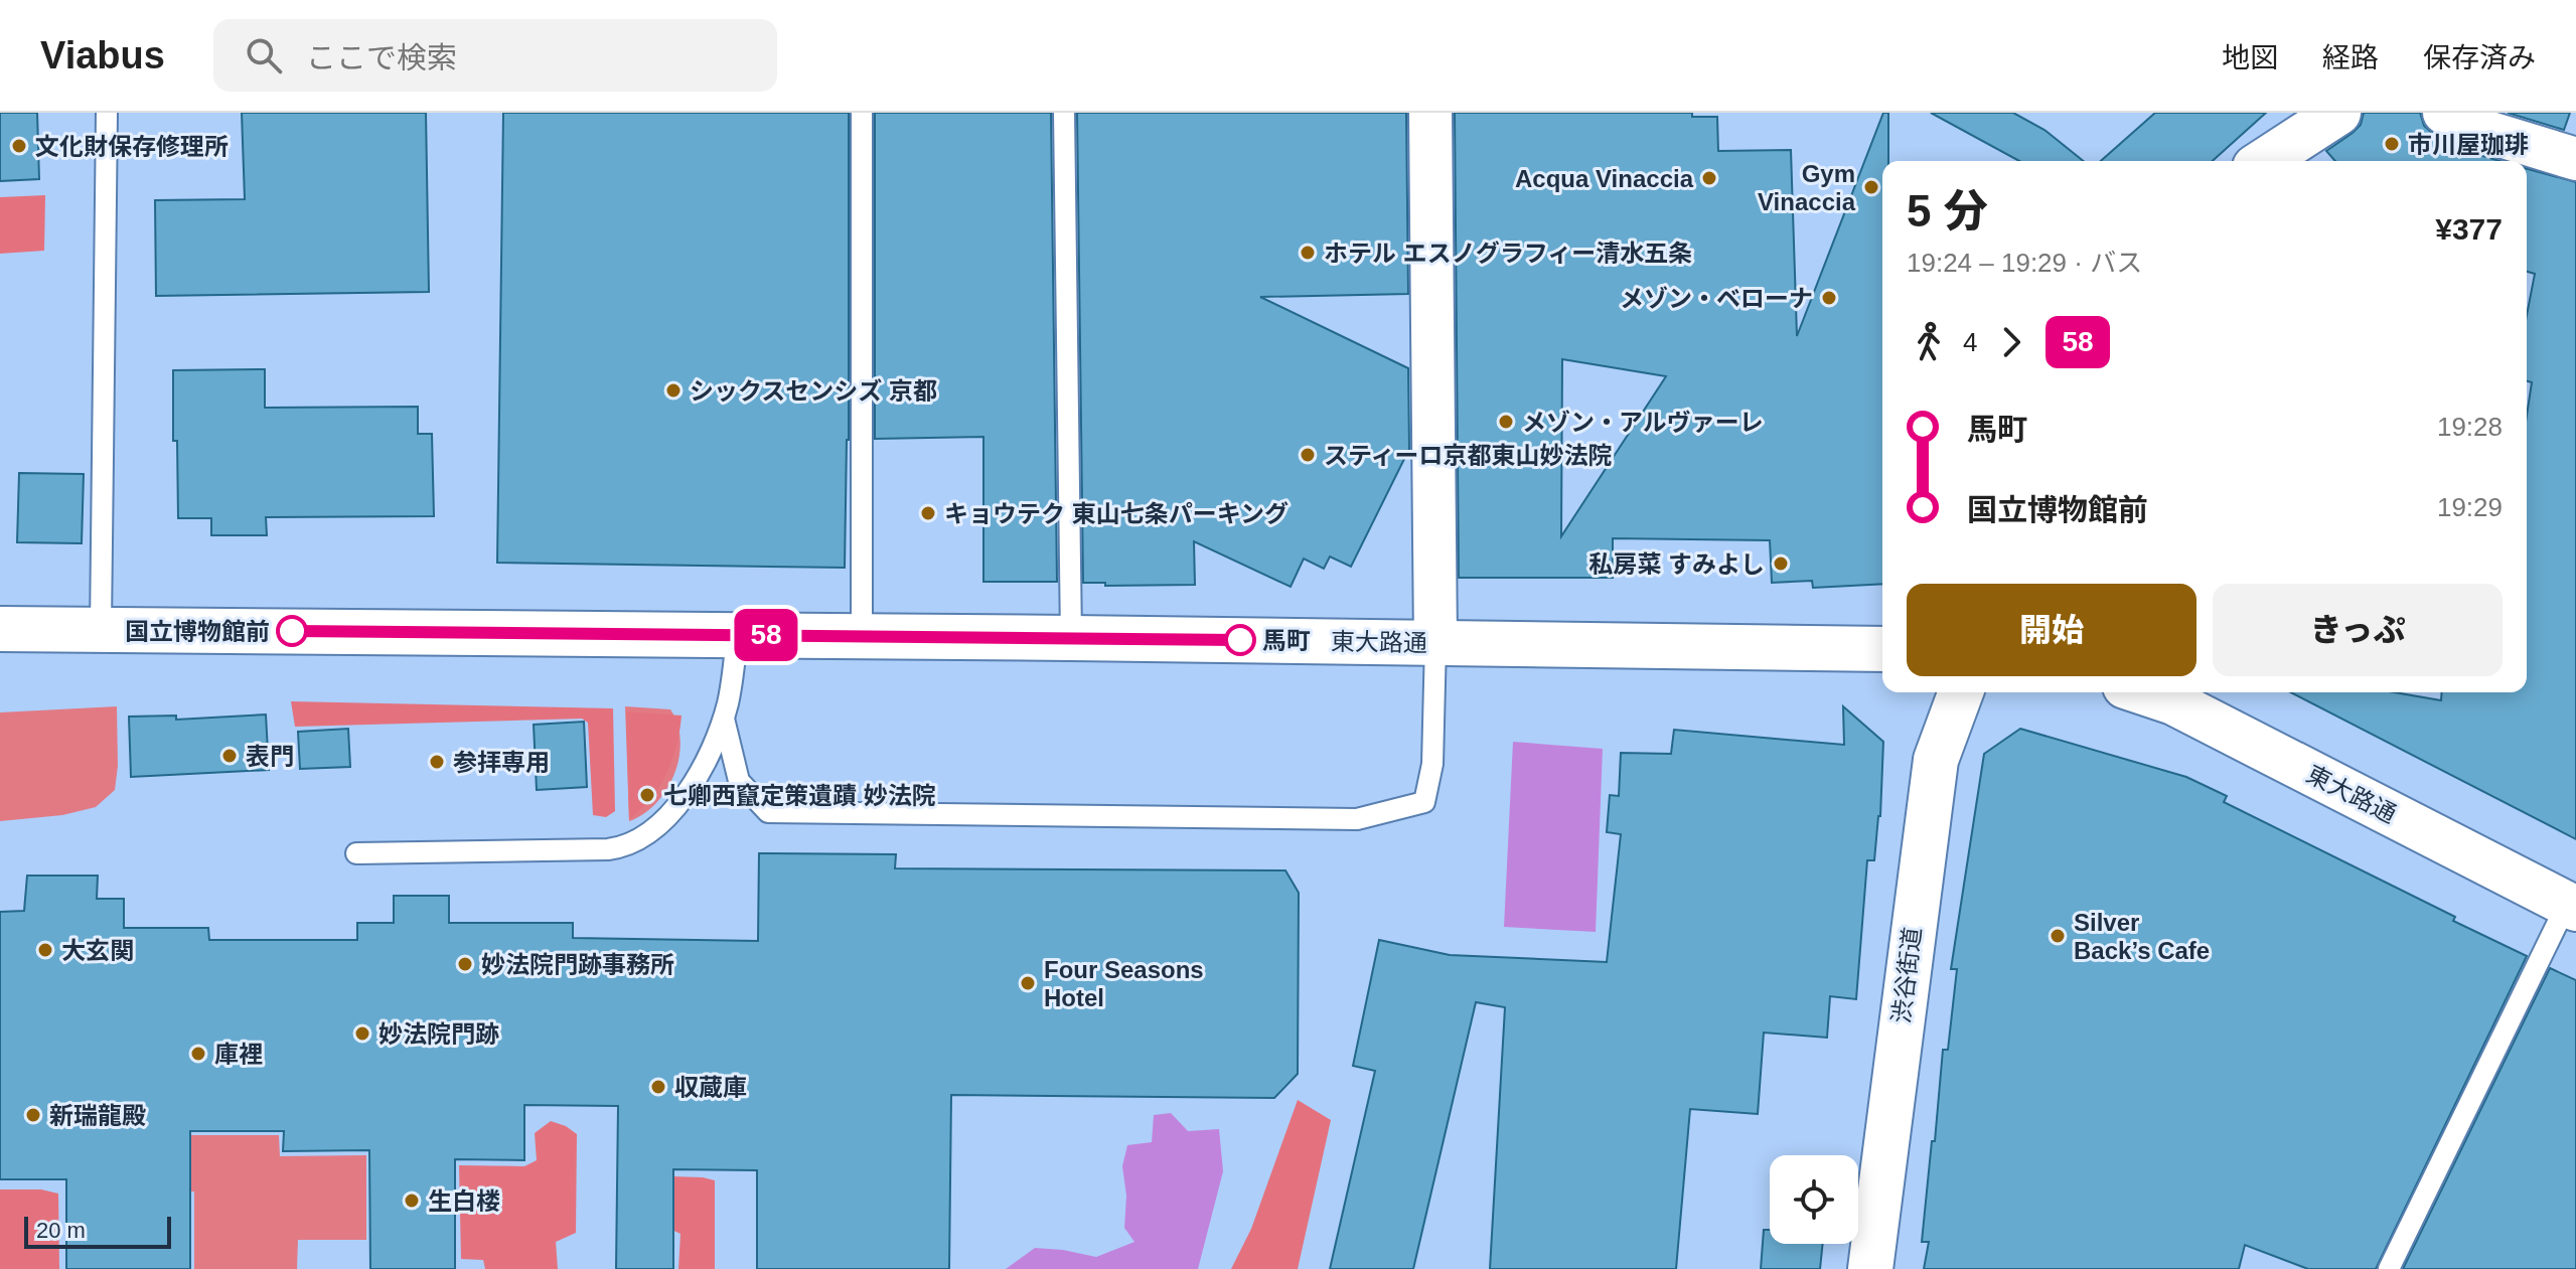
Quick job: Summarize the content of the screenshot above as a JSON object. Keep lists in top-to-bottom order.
{
  "streets": {
    "main road": ["東大路通", "渋谷街道"]
  },
  "places": [
    "市川屋珈琲",
    "文化財保存修理所",
    "Acqua Vinaccia",
    "Gym Vinaccia",
    "ホテル エスノグラフィー清水五条",
    "メゾン・ベローナ",
    "シックスセンシズ 京都",
    "メゾン・アルヴァーレ",
    "スティーロ京都東山妙法院",
    "キョウテク 東山七条パーキング",
    "私房菜 すみよし",
    "国立博物館前",
    "馬町",
    "表門",
    "参拝専用",
    "七卿西竄定策遺蹟 妙法院",
    "Silver Back’s Cafe",
    "大玄関",
    "妙法院門跡事務所",
    "Four Seasons Hotel",
    "妙法院門跡",
    "庫裡",
    "収蔵庫",
    "新瑞龍殿",
    "生白楼"
  ],
  "lines": ["bus line 58"],
  "scale_bar": "20 m",
  "page": {
    "header": "Viabus",
    "search": "ここで検索",
    "nav": ["地図", "経路", "保存済み"],
    "on_map": "58",
    "heading": ["5 分", "19:24 – 19:29 · バス", "¥377"],
    "legs": ["4", "58"],
    "list": [
      {
        "name": "馬町",
        "value": "19:28"
      },
      {
        "name": "国立博物館前",
        "value": "19:29"
      }
    ],
    "buttons": ["開始", "きっぷ"],
    "scale": "20 m"
  }
}
